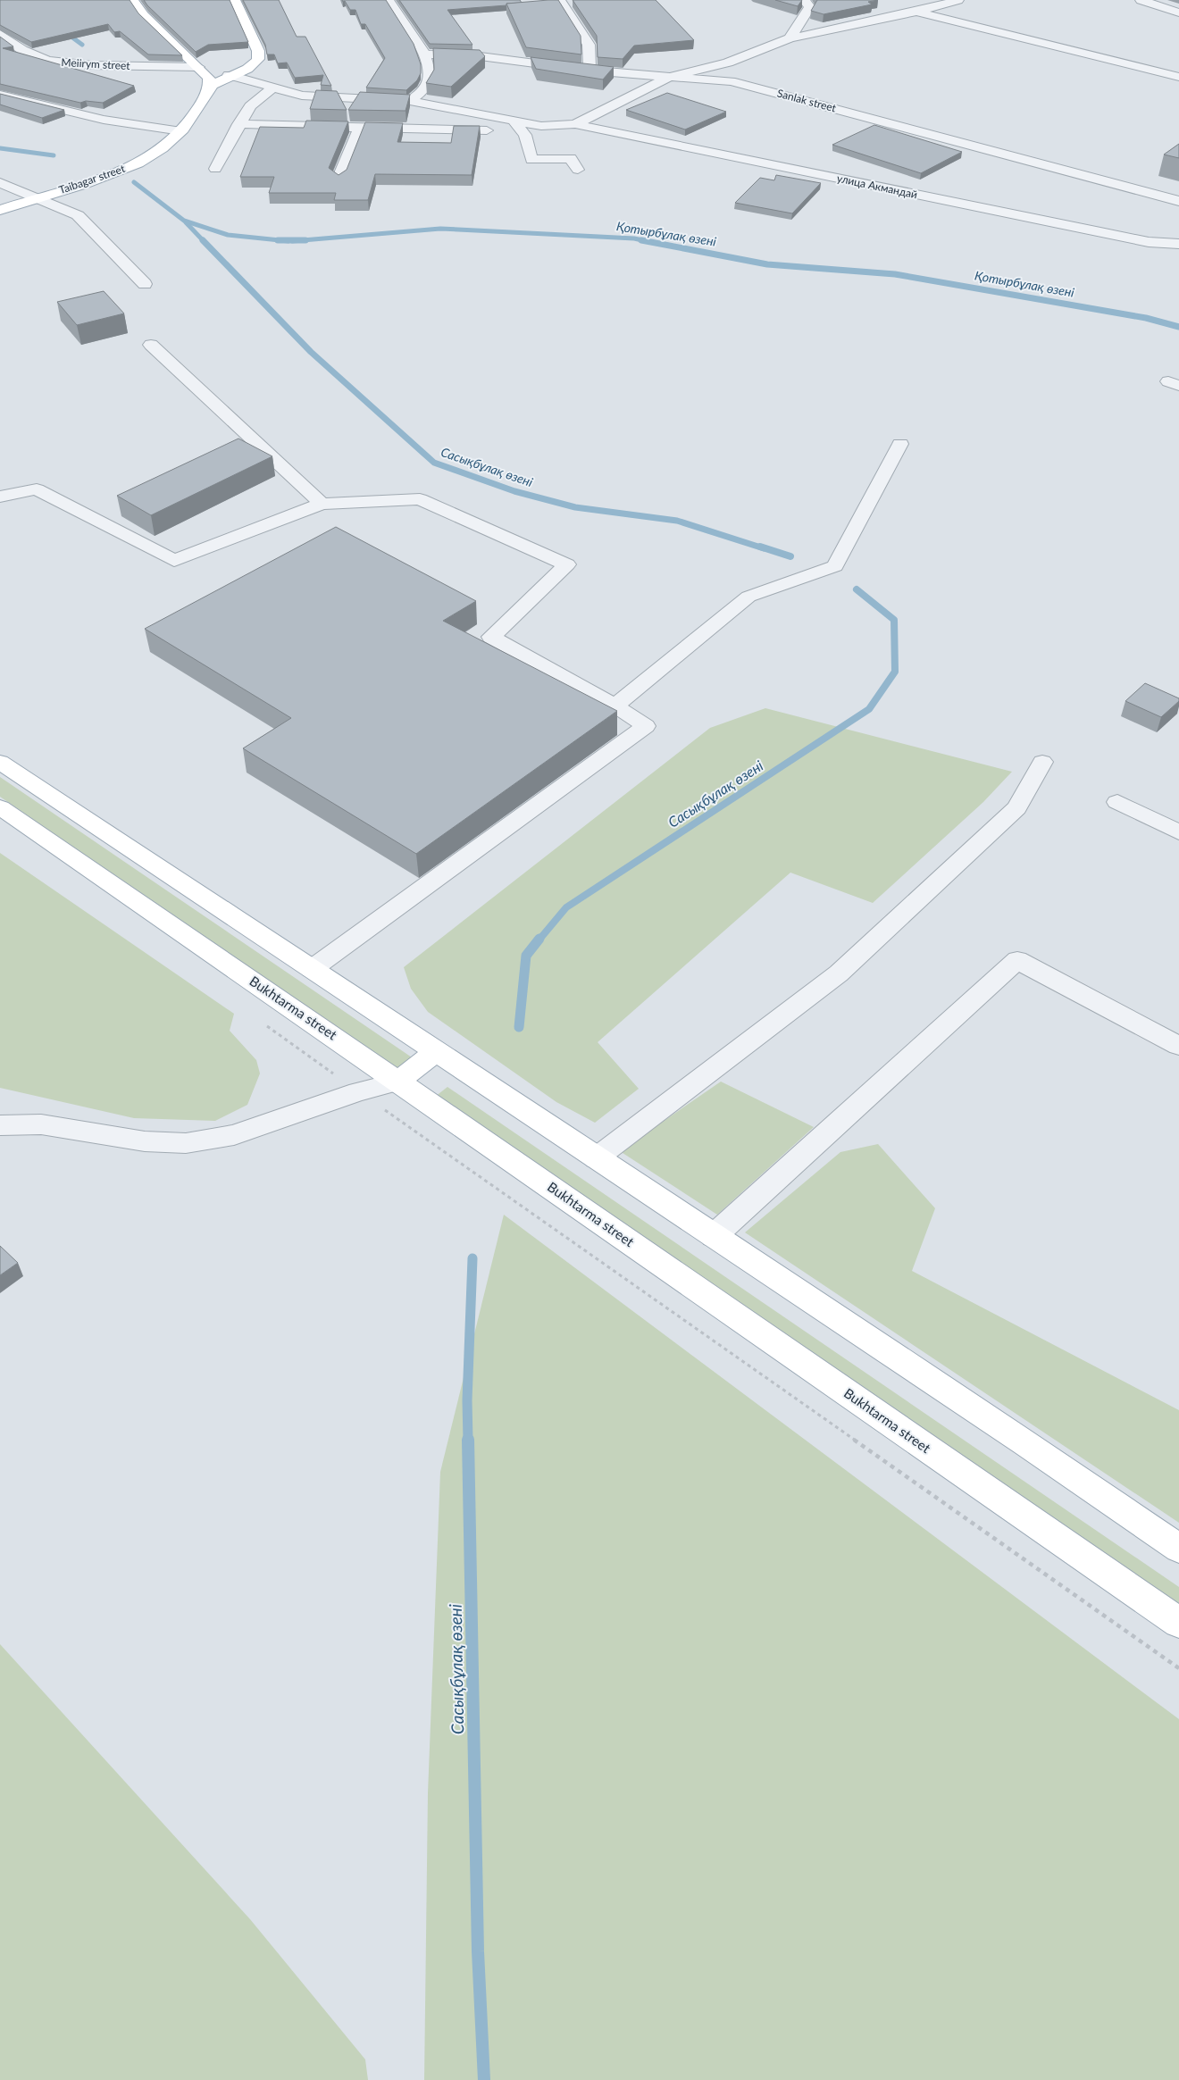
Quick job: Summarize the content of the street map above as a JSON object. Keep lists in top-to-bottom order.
{
  "streets": {
    "main road": ["Taibagar street", "Bukhtarma street"],
    "street": ["Meiirym street", "Sanlak street", "улица Акмандай"]
  },
  "water": ["Қотырбұлақ өзені", "Сасықбұлақ өзені"]
}
